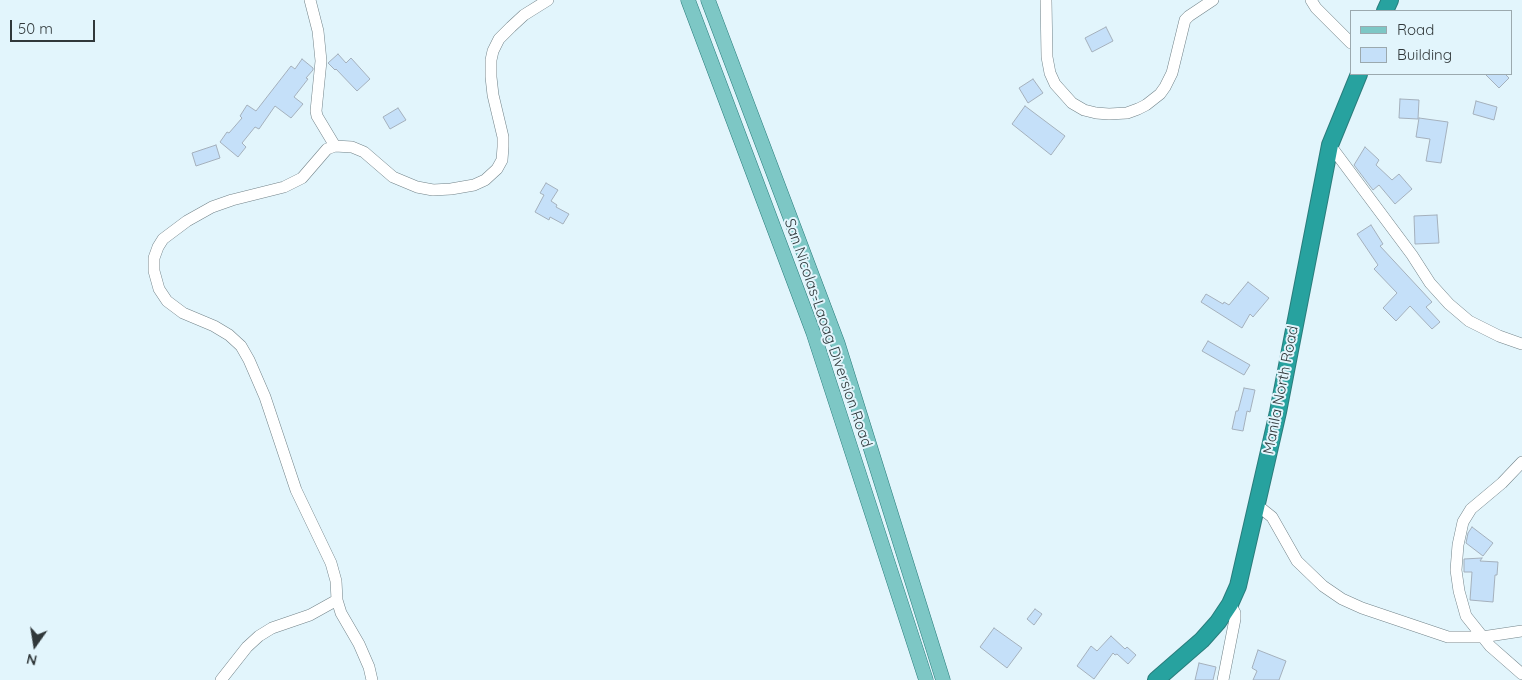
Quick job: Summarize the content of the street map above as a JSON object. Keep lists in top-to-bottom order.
{
  "streets": {
    "highway": ["Manila North Road"],
    "main road": ["San Nicolas-Laoag Diversion Road"]
  },
  "legend": ["Road", "Building"],
  "scale_bar": "50 m",
  "north": "bottom"
}
